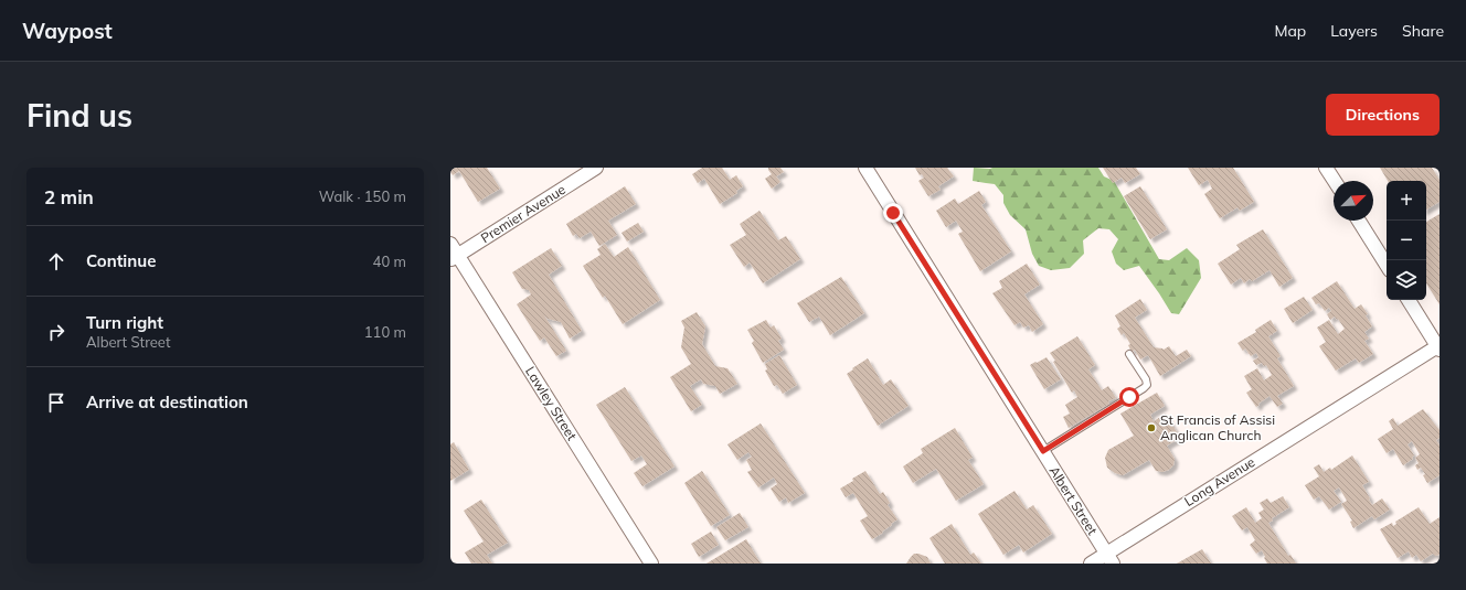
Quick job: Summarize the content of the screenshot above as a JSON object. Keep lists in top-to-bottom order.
{
  "streets": {
    "street": [
      "Premier Avenue",
      "Lawley Street",
      "Long Avenue",
      "Albert Street"
    ]
  },
  "crossings": [
    ["Premier Avenue", "Lawley Street"],
    ["Long Avenue", "Albert Street"]
  ],
  "places": ["St Francis of Assisi Anglican Church"],
  "north": "top right",
  "page": {
    "header": "Waypost",
    "nav": ["Map", "Layers", "Share"],
    "buttons": "Directions",
    "title": "Find us",
    "heading": ["2 min", "Walk · 150 m"],
    "map_buttons": ["+", "−"],
    "list": [
      ["Continue", "40 m"],
      ["Turn right", "Albert Street", "110 m"],
      "Arrive at destination"
    ]
  }
}
